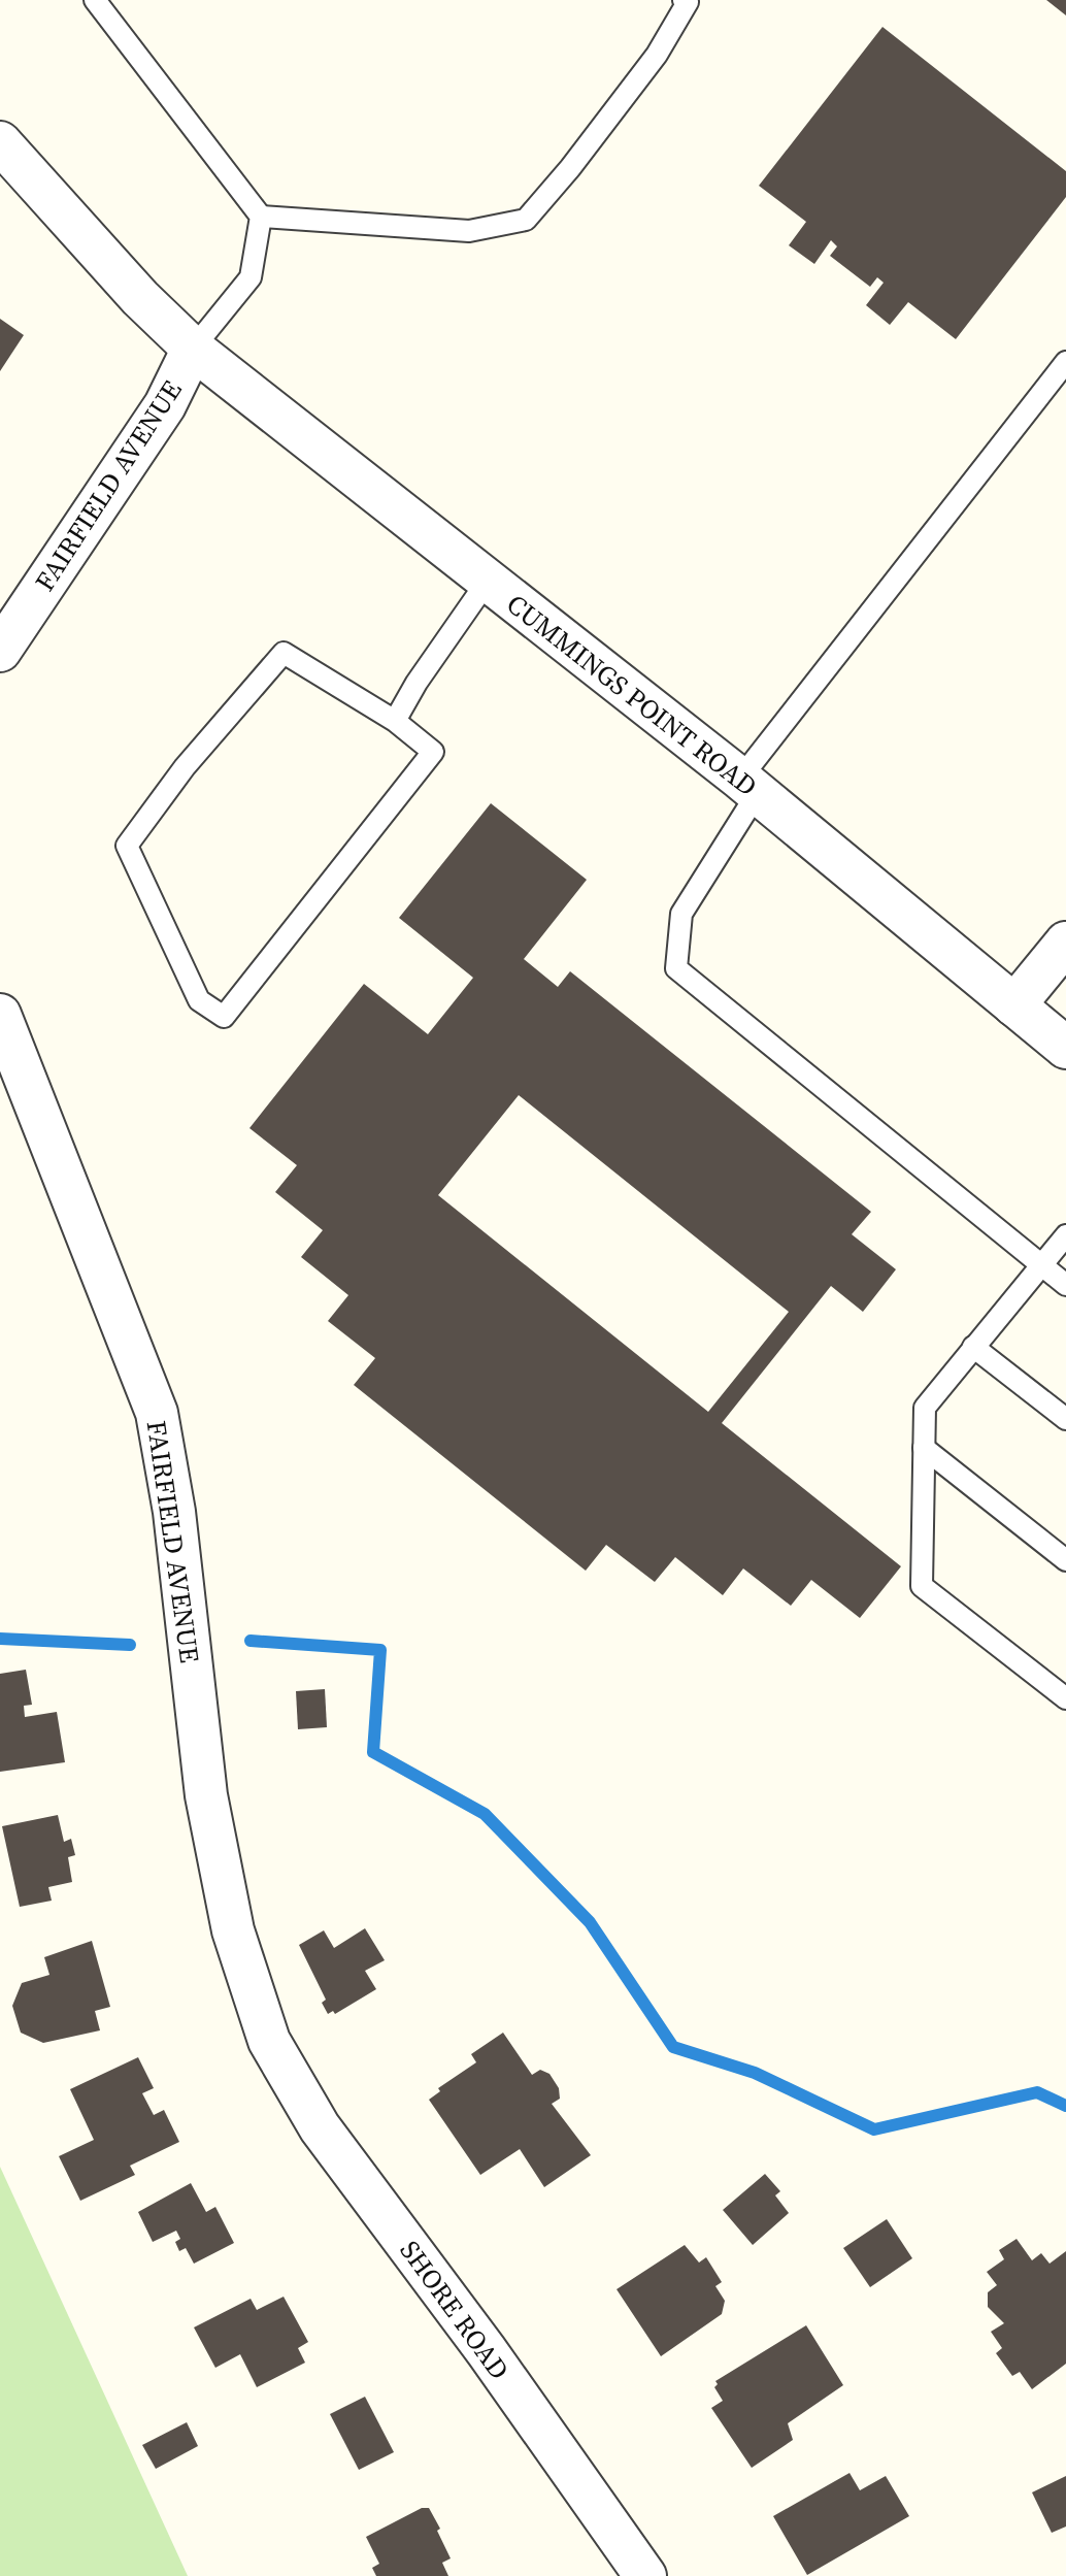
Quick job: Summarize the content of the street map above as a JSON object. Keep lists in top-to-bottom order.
{
  "streets": {
    "street": ["FAIRFIELD AVENUE", "CUMMINGS POINT ROAD", "SHORE ROAD"]
  },
  "crossings": [
    ["FAIRFIELD AVENUE", "CUMMINGS POINT ROAD"],
    ["FAIRFIELD AVENUE", "SHORE ROAD"]
  ]
}
